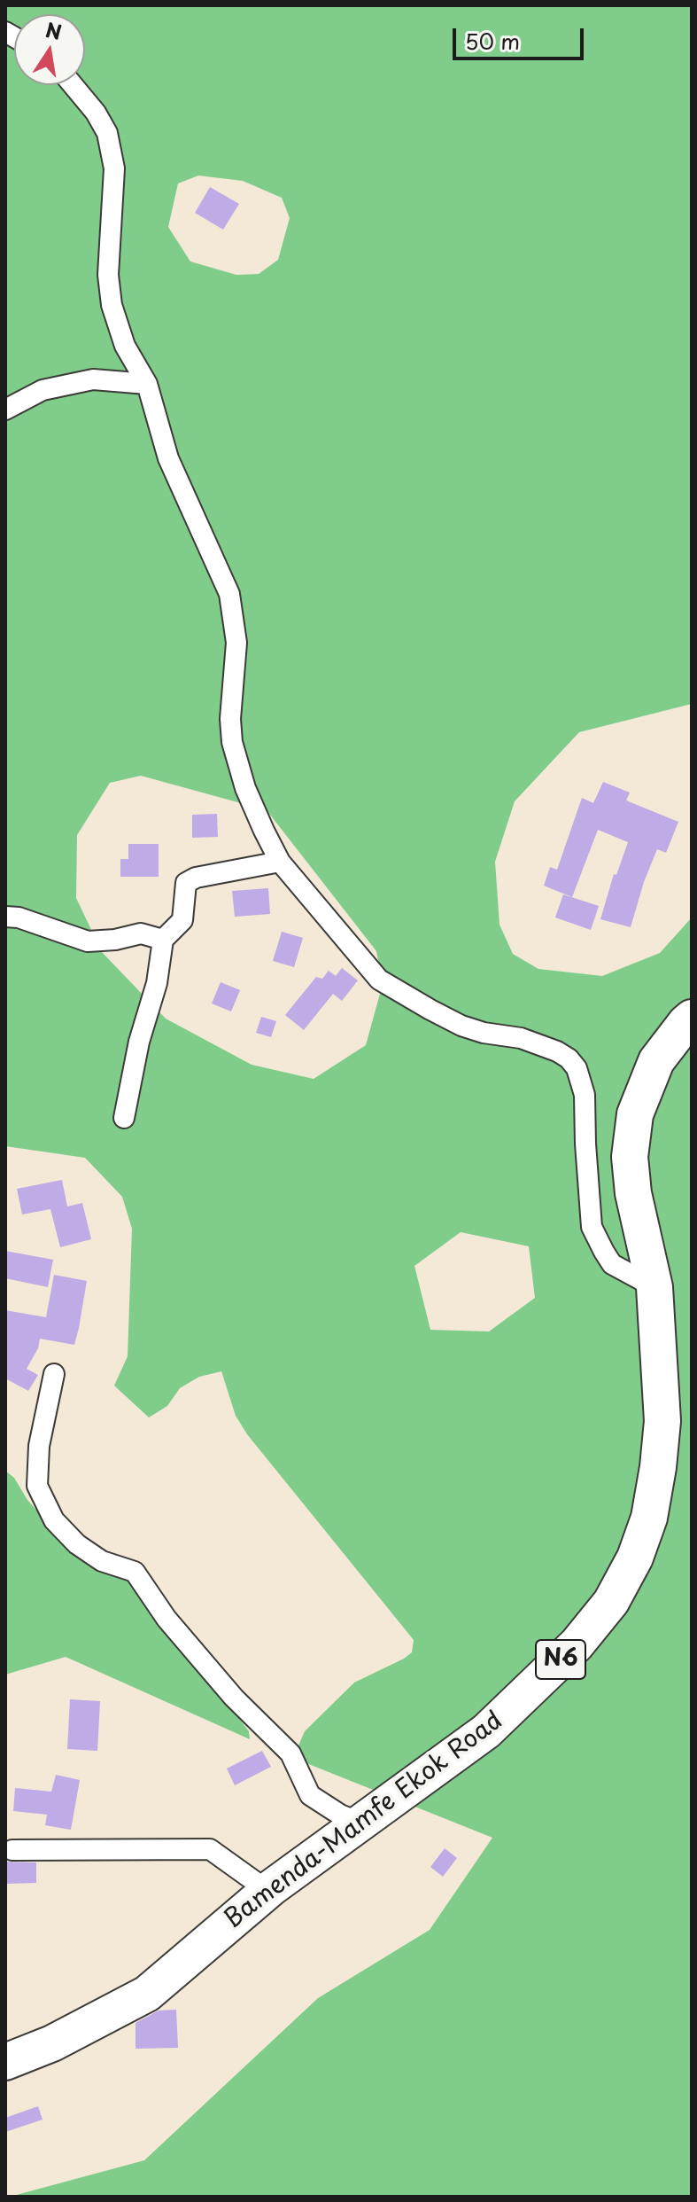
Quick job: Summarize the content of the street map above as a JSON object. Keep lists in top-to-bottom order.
{
  "streets": {
    "highway": ["N6", "Bamenda-Mamfe Ekok Road"]
  },
  "scale_bar": "50 m",
  "north": "top"
}
